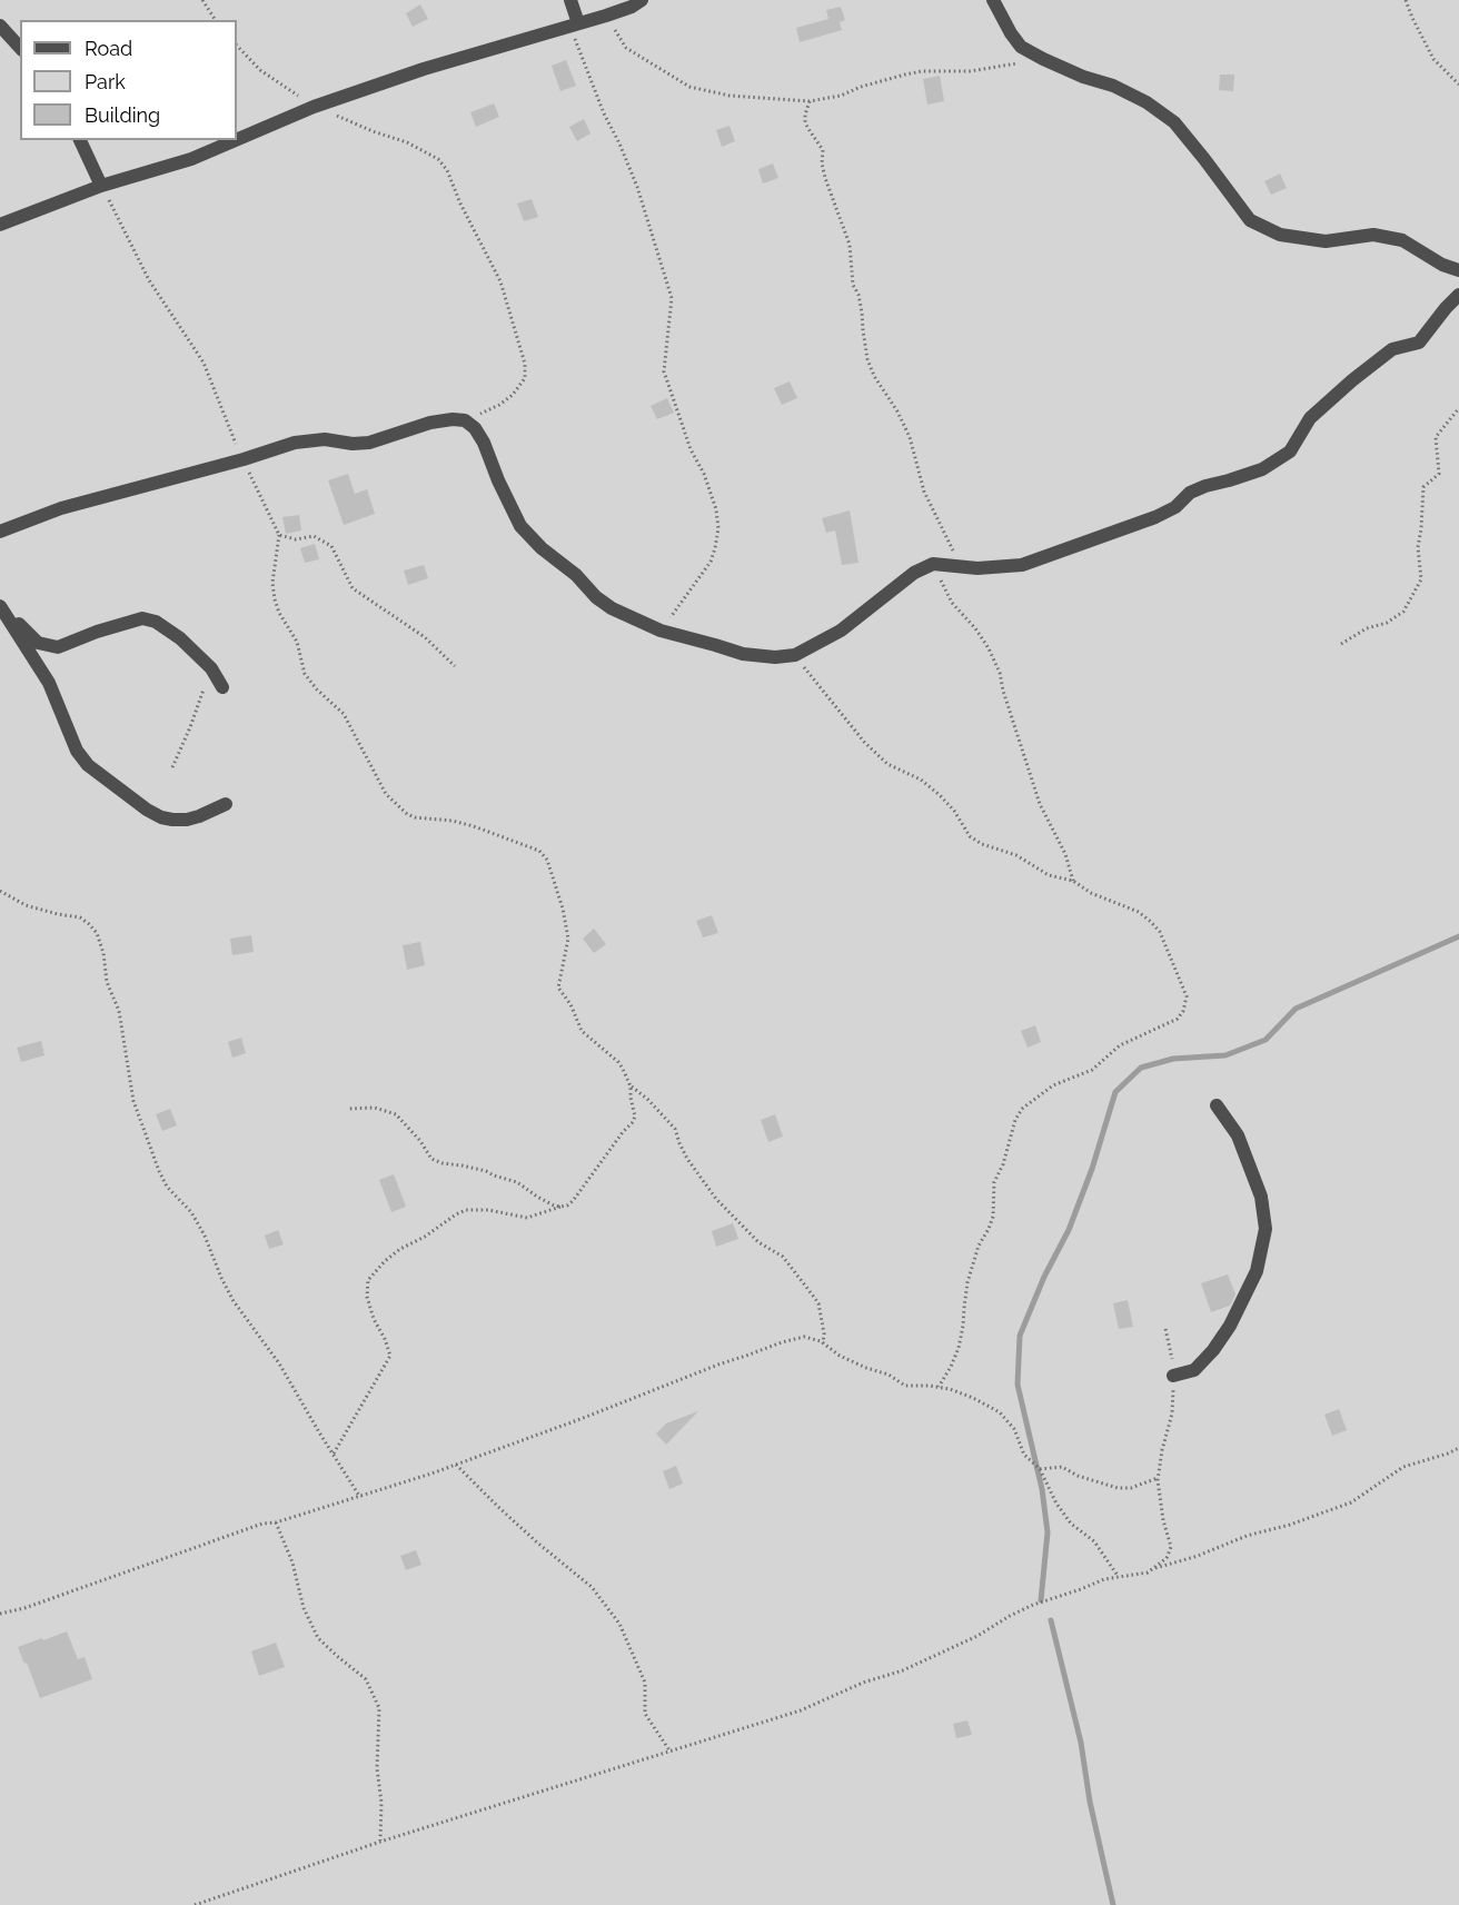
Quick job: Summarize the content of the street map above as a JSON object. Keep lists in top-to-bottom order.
{
  "legend": ["Road", "Park", "Building"]
}
